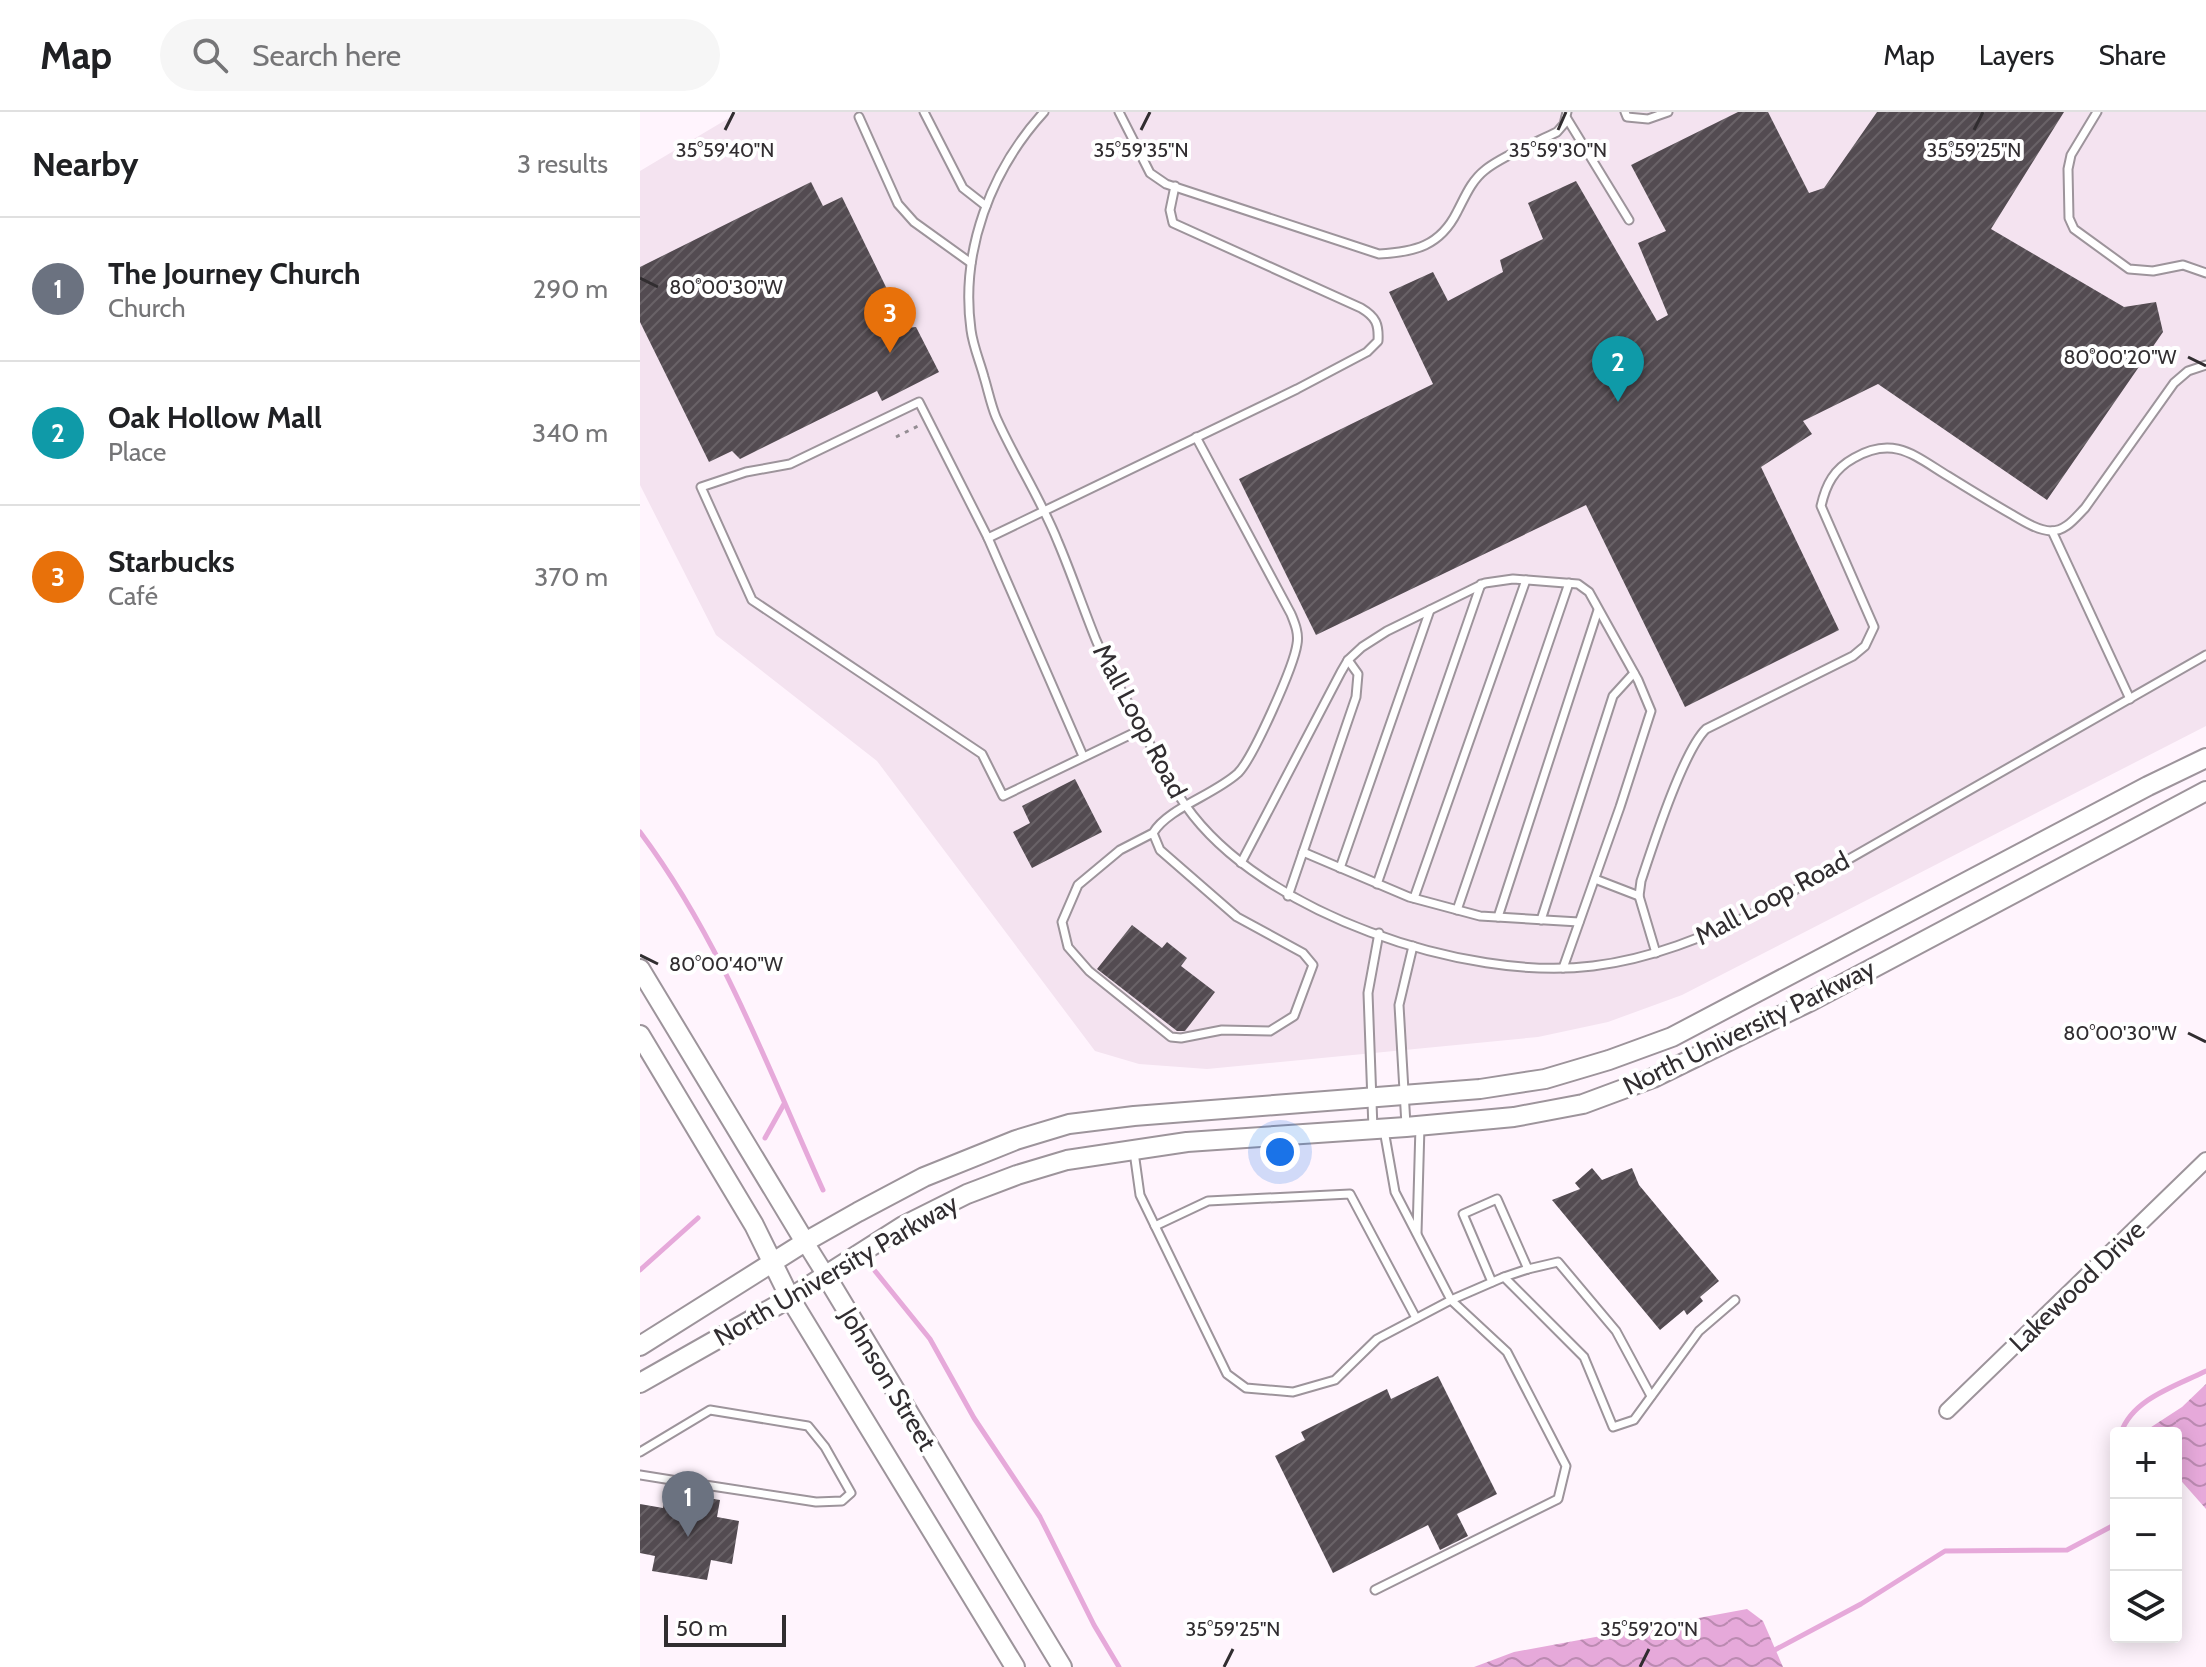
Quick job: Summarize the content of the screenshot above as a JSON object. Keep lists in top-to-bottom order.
{
  "streets": {
    "main road": ["North University Parkway", "Johnson Street"],
    "street": ["Lakewood Drive"],
    "lane": ["Mall Loop Road"]
  },
  "crossings": [
    ["North University Parkway", "Johnson Street"]
  ],
  "scale_bar": "50 m",
  "page": {
    "header": "Map",
    "search": "Search here",
    "nav": ["Map", "Layers", "Share"],
    "heading": ["Nearby", "3 results"],
    "list": [
      {
        "mark": "1",
        "name": "The Journey Church",
        "note": "Church",
        "value": "290 m"
      },
      {
        "mark": "2",
        "name": "Oak Hollow Mall",
        "note": "Place",
        "value": "340 m"
      },
      {
        "mark": "3",
        "name": "Starbucks",
        "note": "Café",
        "value": "370 m"
      }
    ],
    "pins": ["3", "2", "1"],
    "map_buttons": ["+", "−"],
    "scale": "50 m"
  },
  "coordinates": [
    "35°59'40\"N",
    "35°59'35\"N",
    "35°59'30\"N",
    "35°59'25\"N",
    "80°00'30\"W",
    "80°00'20\"W",
    "80°00'40\"W",
    "35°59'20\"N"
  ]
}
